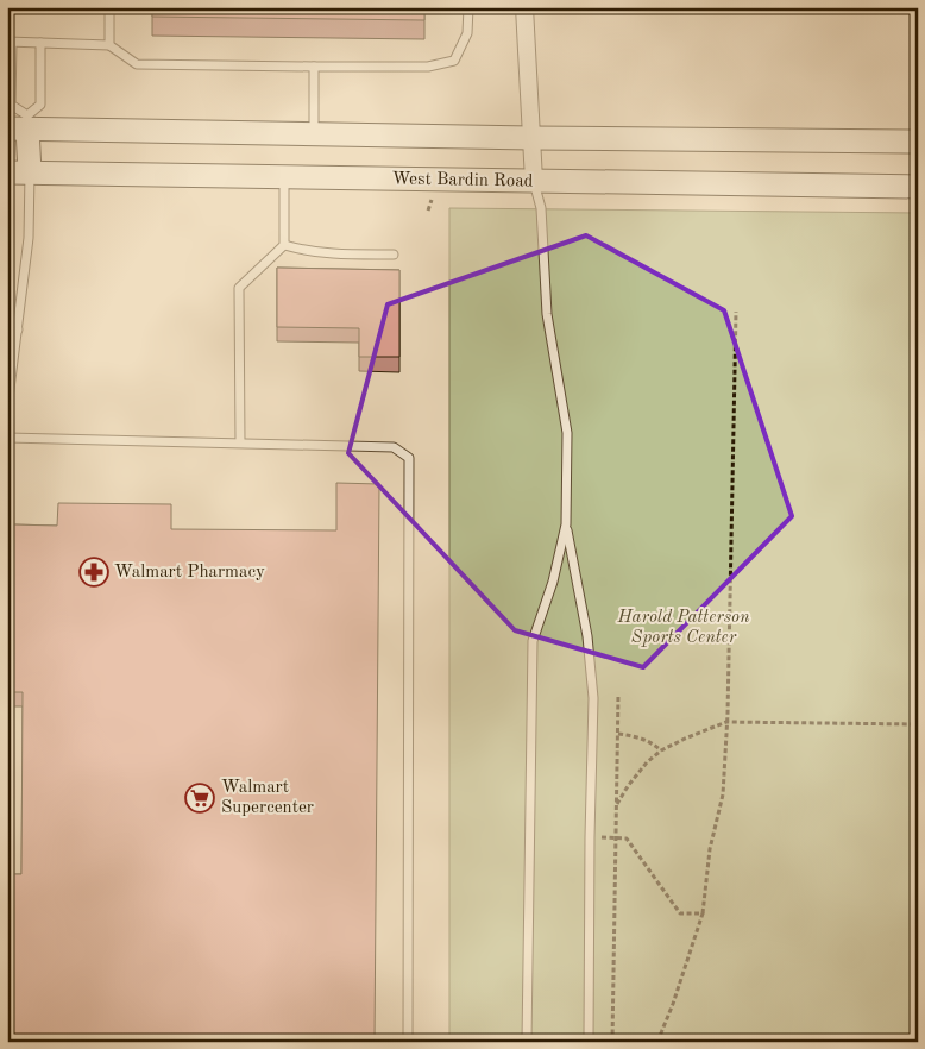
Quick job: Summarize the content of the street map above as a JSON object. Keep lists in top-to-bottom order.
{
  "streets": {
    "main road": ["West Bardin Road"]
  },
  "parks": ["Harold Patterson Sports Center"],
  "places": {
    "pharmacy": ["Walmart Pharmacy"],
    "supermarket": ["Walmart Supercenter"]
  }
}
